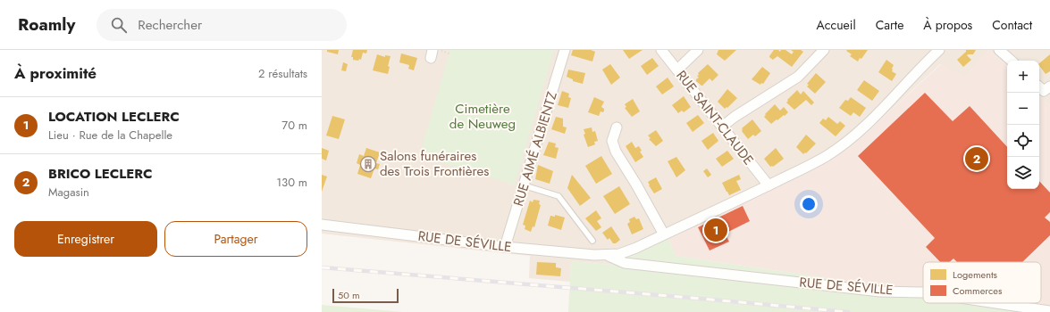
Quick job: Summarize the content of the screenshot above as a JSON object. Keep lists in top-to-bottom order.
{
  "streets": {
    "street": ["RUE SAINT-CLAUDE", "RUE AIMÉ ALBIENTZ", "RUE DE SÉVILLE"]
  },
  "crossings": [
    ["RUE AIMÉ ALBIENTZ", "RUE DE SÉVILLE"]
  ],
  "parks": ["Cimetière de Neuweg"],
  "places": {
    "building": ["Salons funéraires des Trois Frontières"]
  },
  "legend": ["Logements", "Commerces"],
  "scale_bar": "50 m",
  "page": {
    "header": "Roamly",
    "search": "Rechercher",
    "nav": [
      "Accueil",
      "Carte",
      "À propos",
      "Contact"
    ],
    "heading": ["À proximité", "2 résultats"],
    "map_buttons": ["+", "−"],
    "list": [
      {
        "mark": "1",
        "name": "LOCATION LECLERC",
        "note": "Lieu · Rue de la Chapelle",
        "value": "70 m"
      },
      {
        "mark": "2",
        "name": "BRICO LECLERC",
        "note": "Magasin",
        "value": "130 m"
      }
    ],
    "pins": ["2", "1"],
    "buttons": ["Enregistrer", "Partager"],
    "scale": "50 m"
  }
}
